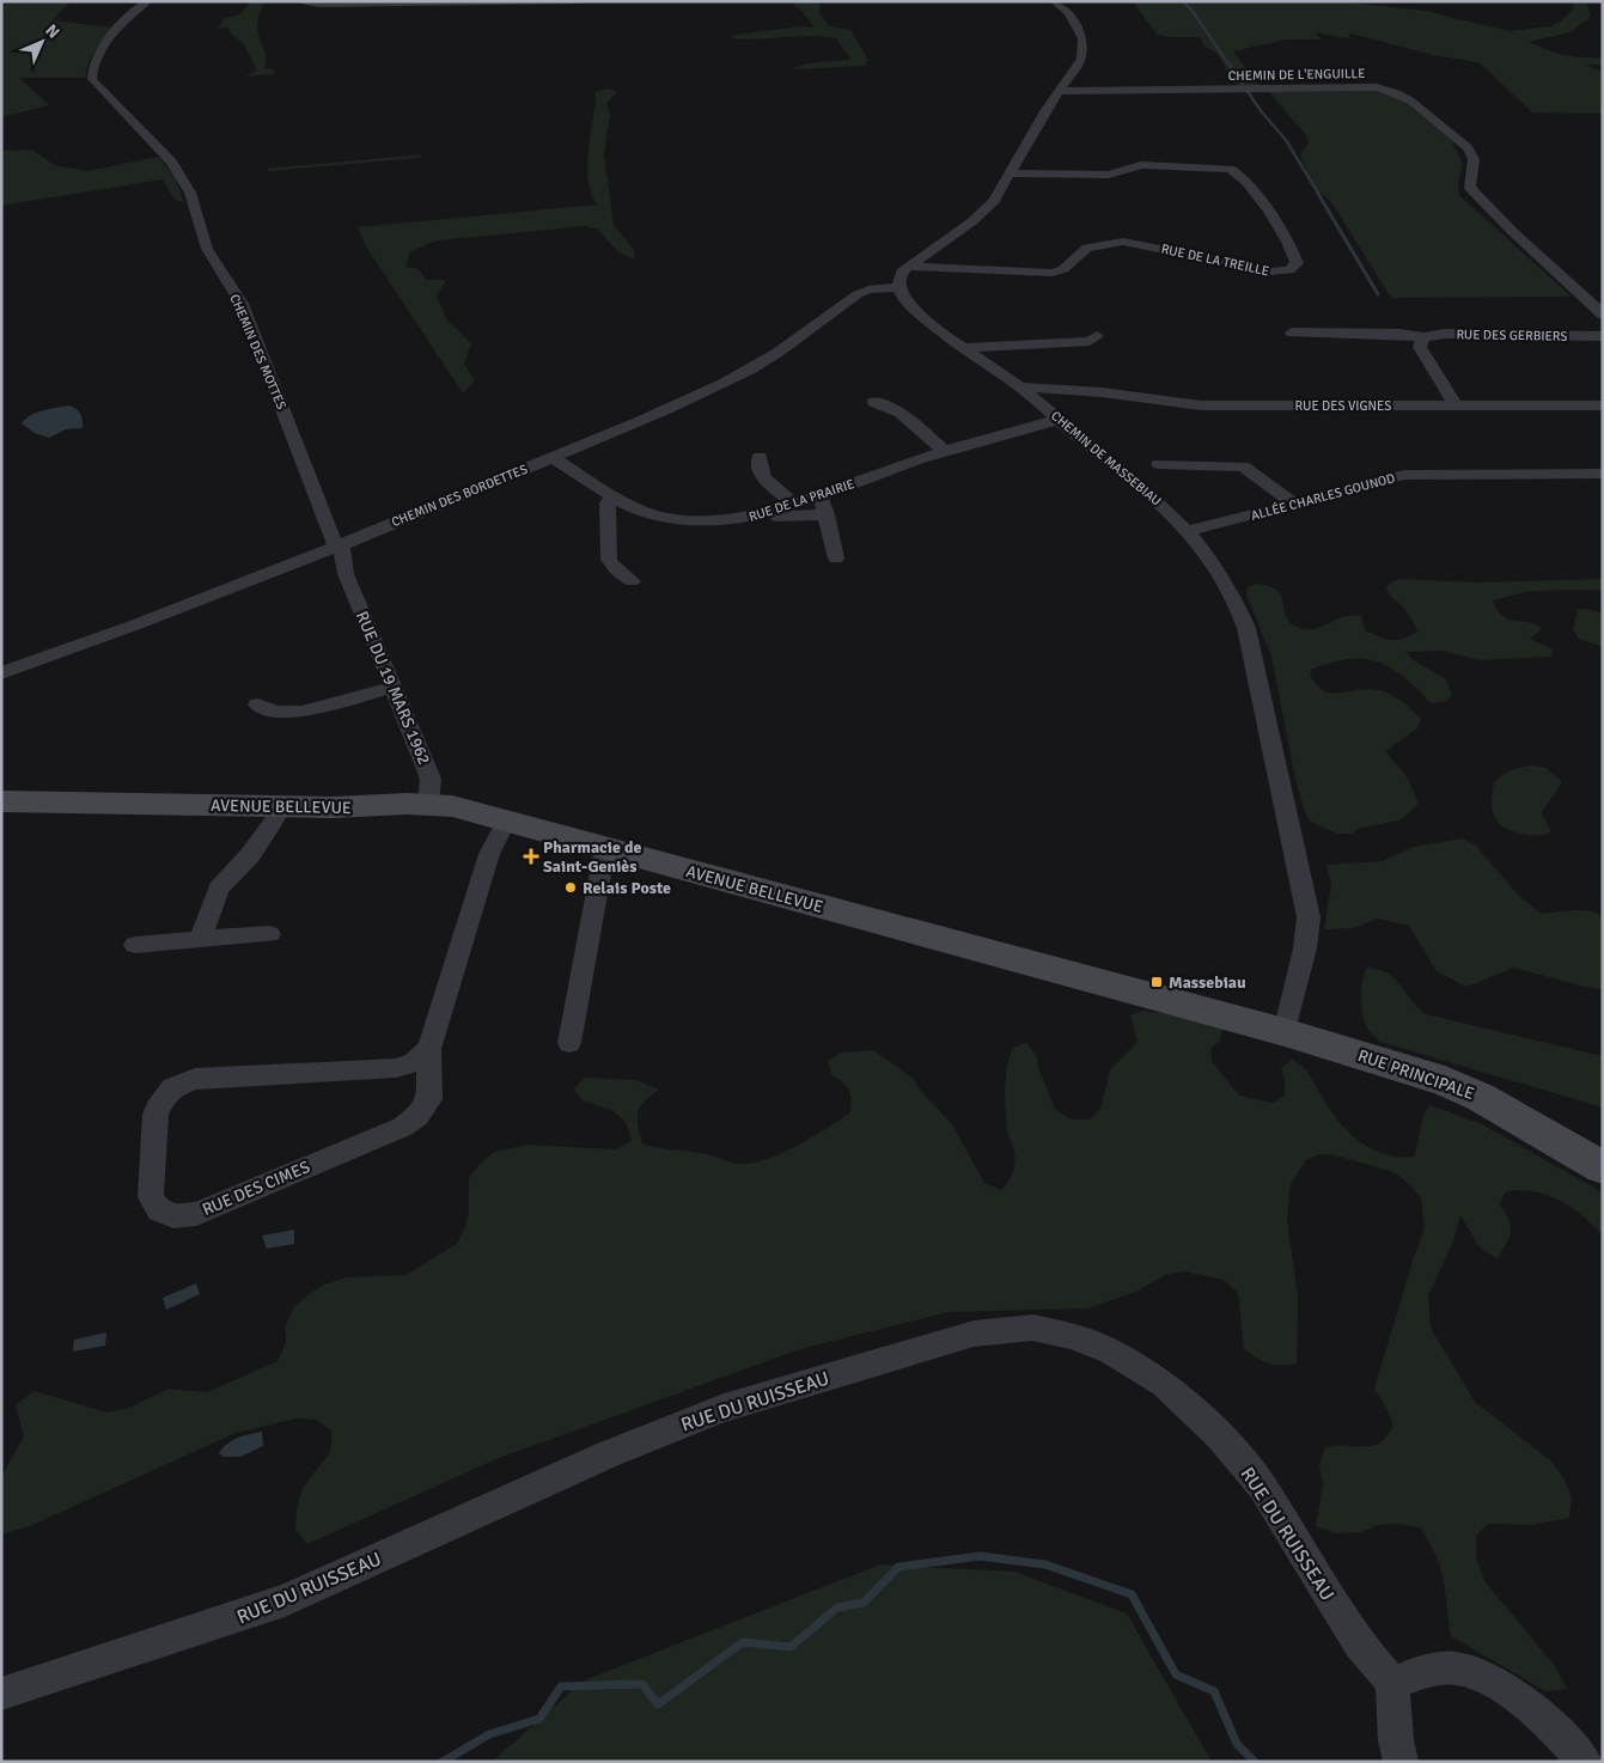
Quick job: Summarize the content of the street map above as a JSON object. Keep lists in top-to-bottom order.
{
  "streets": {
    "main road": ["AVENUE BELLEVUE", "RUE PRINCIPALE"],
    "street": [
      "CHEMIN DE L'ENGUILLE",
      "RUE DE LA TREILLE",
      "RUE DES GERBIERS",
      "CHEMIN DES MOTTES",
      "RUE DES VIGNES",
      "CHEMIN DE MASSEBIAU",
      "CHEMIN DES BORDETTES",
      "ALLÉE CHARLES GOUNOD",
      "RUE DE LA PRAIRIE",
      "RUE DU 19 MARS 1962",
      "RUE DES CIMES",
      "RUE DU RUISSEAU"
    ]
  },
  "crossings": [
    ["CHEMIN DES MOTTES", "CHEMIN DES BORDETTES"],
    ["CHEMIN DES MOTTES", "RUE DU 19 MARS 1962"],
    ["RUE DES VIGNES", "CHEMIN DE MASSEBIAU"],
    ["CHEMIN DE MASSEBIAU", "CHEMIN DES BORDETTES"],
    ["CHEMIN DE MASSEBIAU", "ALLÉE CHARLES GOUNOD"],
    ["CHEMIN DE MASSEBIAU", "RUE DE LA PRAIRIE"],
    ["CHEMIN DE MASSEBIAU", "AVENUE BELLEVUE"],
    ["CHEMIN DE MASSEBIAU", "RUE PRINCIPALE"],
    ["CHEMIN DES BORDETTES", "RUE DE LA PRAIRIE"],
    ["CHEMIN DES BORDETTES", "RUE DU 19 MARS 1962"],
    ["RUE DU 19 MARS 1962", "AVENUE BELLEVUE"],
    ["AVENUE BELLEVUE", "RUE PRINCIPALE"],
    ["AVENUE BELLEVUE", "RUE DES CIMES"]
  ],
  "places": {
    "health": ["Pharmacie de Saint-Geniès"],
    "other": ["Relais Poste"],
    "transit": ["Massebiau"]
  },
  "north": "top right"
}
